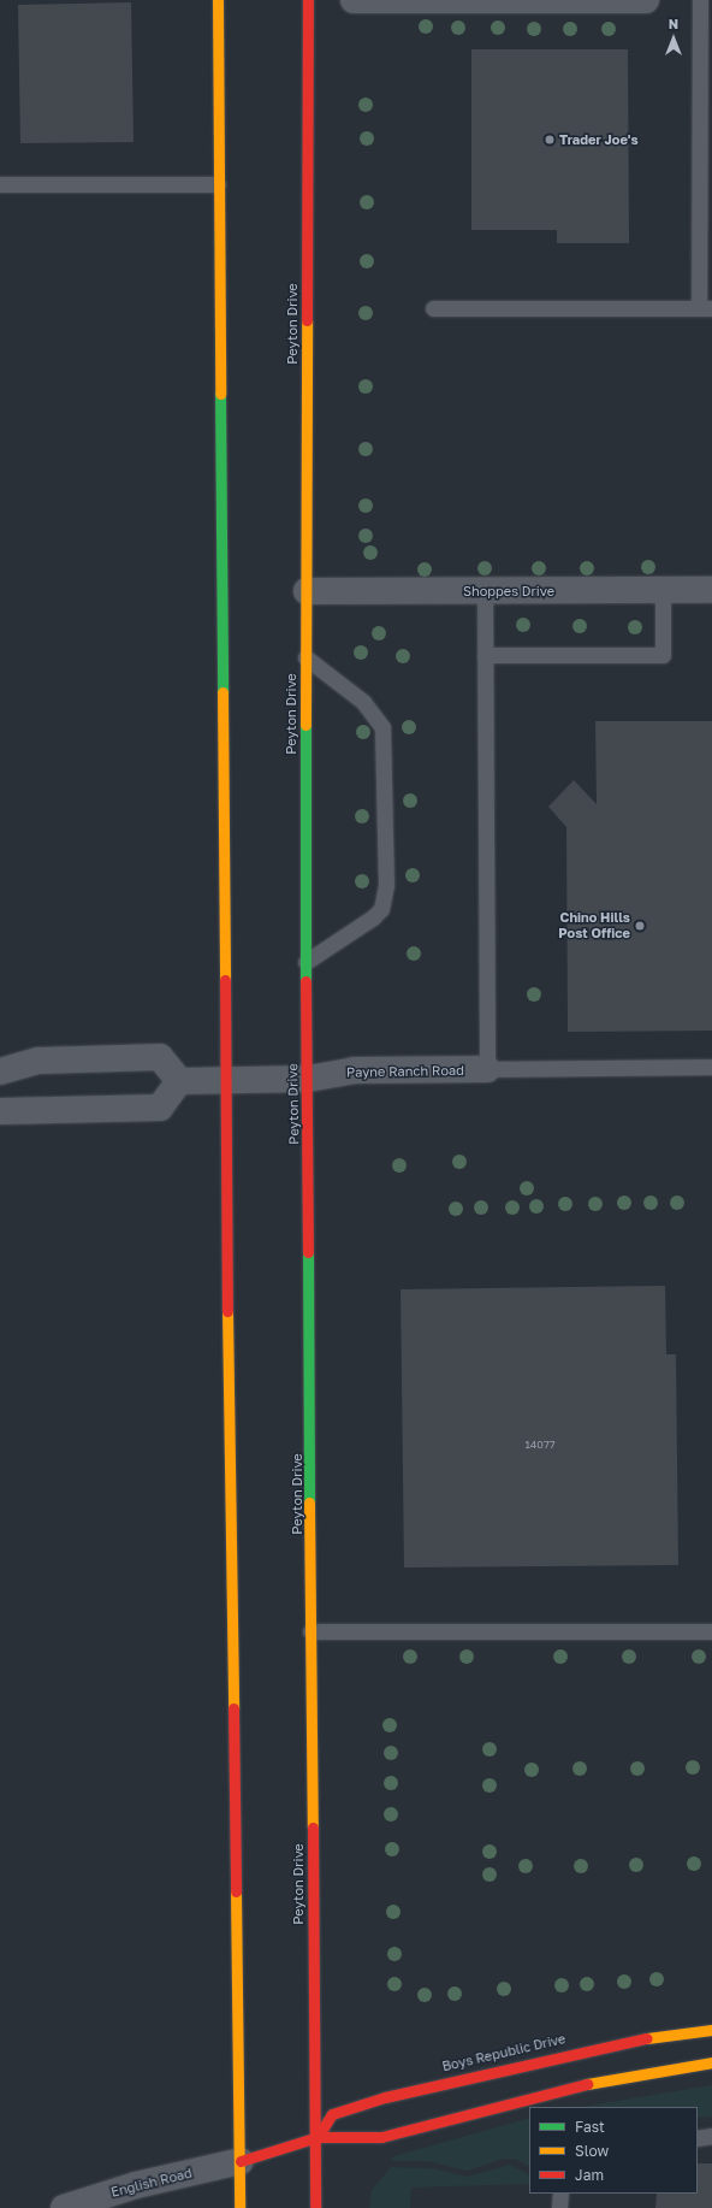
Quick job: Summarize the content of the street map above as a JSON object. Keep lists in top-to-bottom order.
{
  "streets": {
    "main road": ["Peyton Drive", "Boys Republic Drive"],
    "street": ["Shoppes Drive", "Payne Ranch Road", "English Road"]
  },
  "crossings": [
    ["Peyton Drive", "Shoppes Drive"],
    ["Peyton Drive", "Payne Ranch Road"],
    ["Peyton Drive", "Boys Republic Drive"]
  ],
  "places": ["Trader Joe's", "Chino Hills Post Office"],
  "house_numbers": ["14077"],
  "legend": ["Fast", "Slow", "Jam"],
  "north": "top"
}
